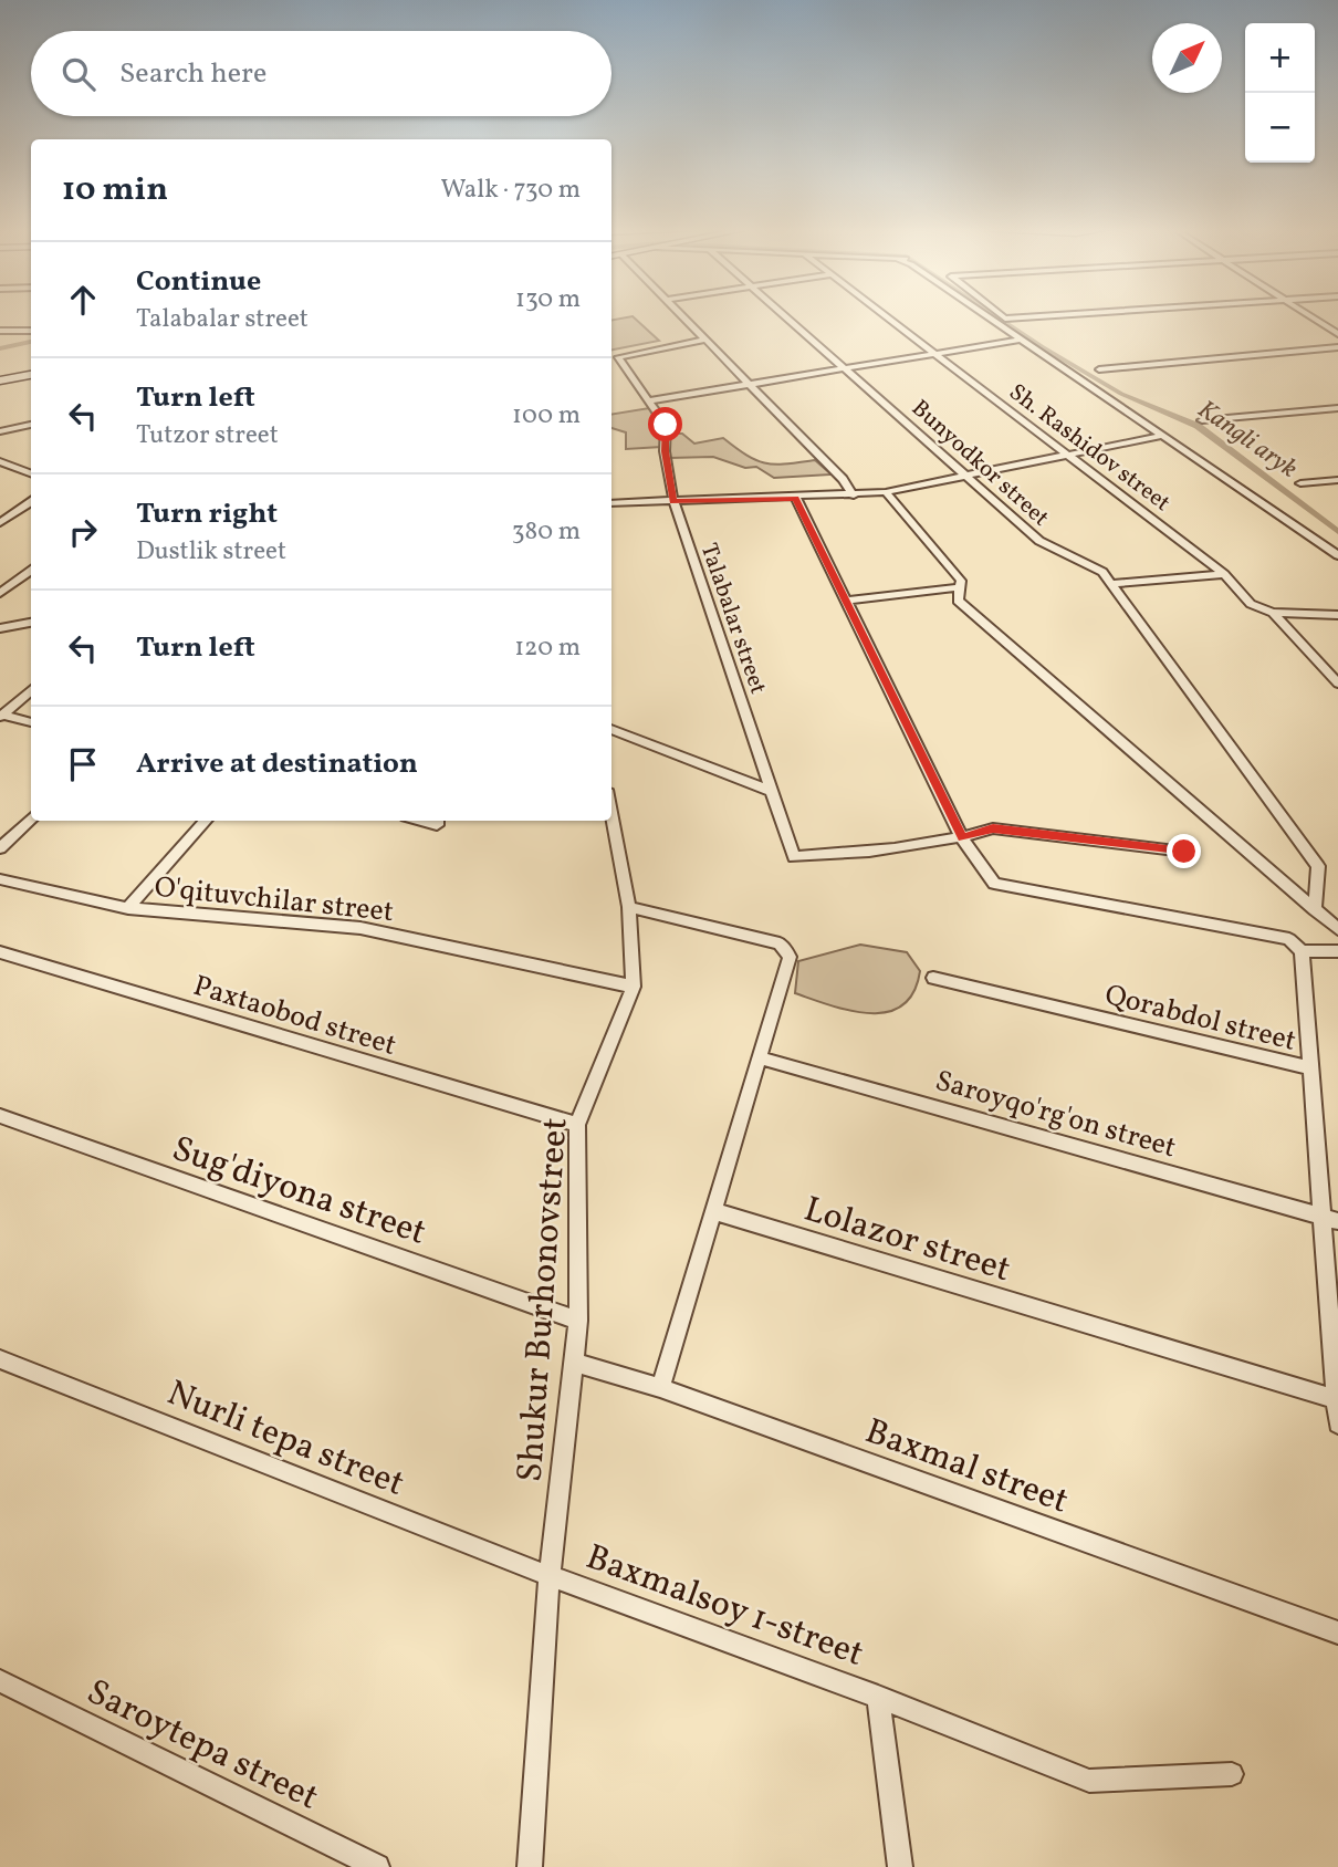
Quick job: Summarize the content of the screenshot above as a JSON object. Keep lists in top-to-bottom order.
{
  "streets": {
    "street": [
      "Sh. Rashidov street",
      "Bunyodkor street",
      "Talabalar street",
      "O'qituvchilar street",
      "Paxtaobod street",
      "Qorabdol street",
      "Saroyqo'rg'on street",
      "Sug'diyona street",
      "Lolazor street",
      "Shukur Burhonovstreet",
      "Nurli tepa street",
      "Baxmal street",
      "Baxmalsoy 1-street",
      "Saroytepa street"
    ]
  },
  "crossings": [
    ["O'qituvchilar street", "Shukur Burhonovstreet"],
    ["Paxtaobod street", "Shukur Burhonovstreet"],
    ["Sug'diyona street", "Shukur Burhonovstreet"],
    ["Shukur Burhonovstreet", "Nurli tepa street"],
    ["Shukur Burhonovstreet", "Baxmal street"],
    ["Shukur Burhonovstreet", "Baxmalsoy 1-street"],
    ["Nurli tepa street", "Baxmalsoy 1-street"]
  ],
  "water": ["Kangli aryk"],
  "north": "top right",
  "page": {
    "map_buttons": ["+", "−"],
    "search": "Search here",
    "heading": ["10 min", "Walk · 730 m"],
    "list": [
      ["Continue", "Talabalar street", "130 m"],
      ["Turn left", "Tutzor street", "100 m"],
      ["Turn right", "Dustlik street", "380 m"],
      ["Turn left", "120 m"],
      "Arrive at destination"
    ]
  }
}
